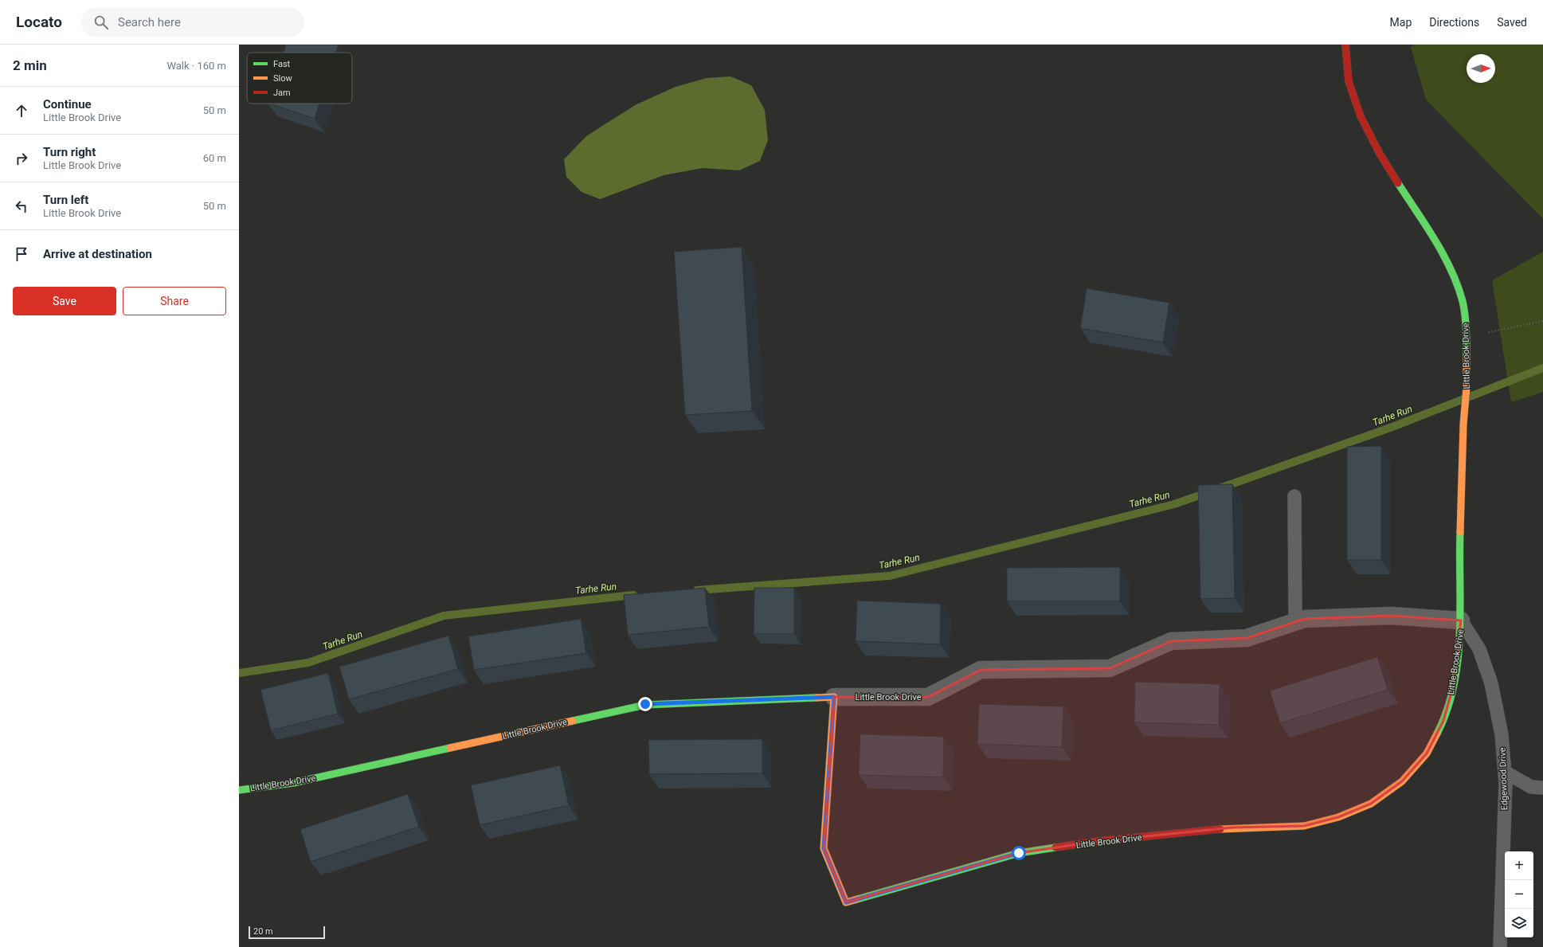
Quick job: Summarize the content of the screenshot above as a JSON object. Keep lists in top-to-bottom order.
{
  "streets": {
    "street": ["Little Brook Drive"],
    "lane": ["Edgewood Drive"]
  },
  "crossings": [
    ["Little Brook Drive", "Edgewood Drive"]
  ],
  "water": ["Tarhe Run"],
  "legend": ["Fast", "Slow", "Jam"],
  "scale_bar": "20 m",
  "north": "right",
  "page": {
    "header": "Locato",
    "search": "Search here",
    "nav": ["Map", "Directions", "Saved"],
    "heading": ["2 min", "Walk · 160 m"],
    "list": [
      ["Continue", "Little Brook Drive", "50 m"],
      ["Turn right", "Little Brook Drive", "60 m"],
      ["Turn left", "Little Brook Drive", "50 m"],
      "Arrive at destination"
    ],
    "buttons": ["Save", "Share"],
    "map_buttons": ["+", "−"],
    "scale": "20 m"
  }
}
